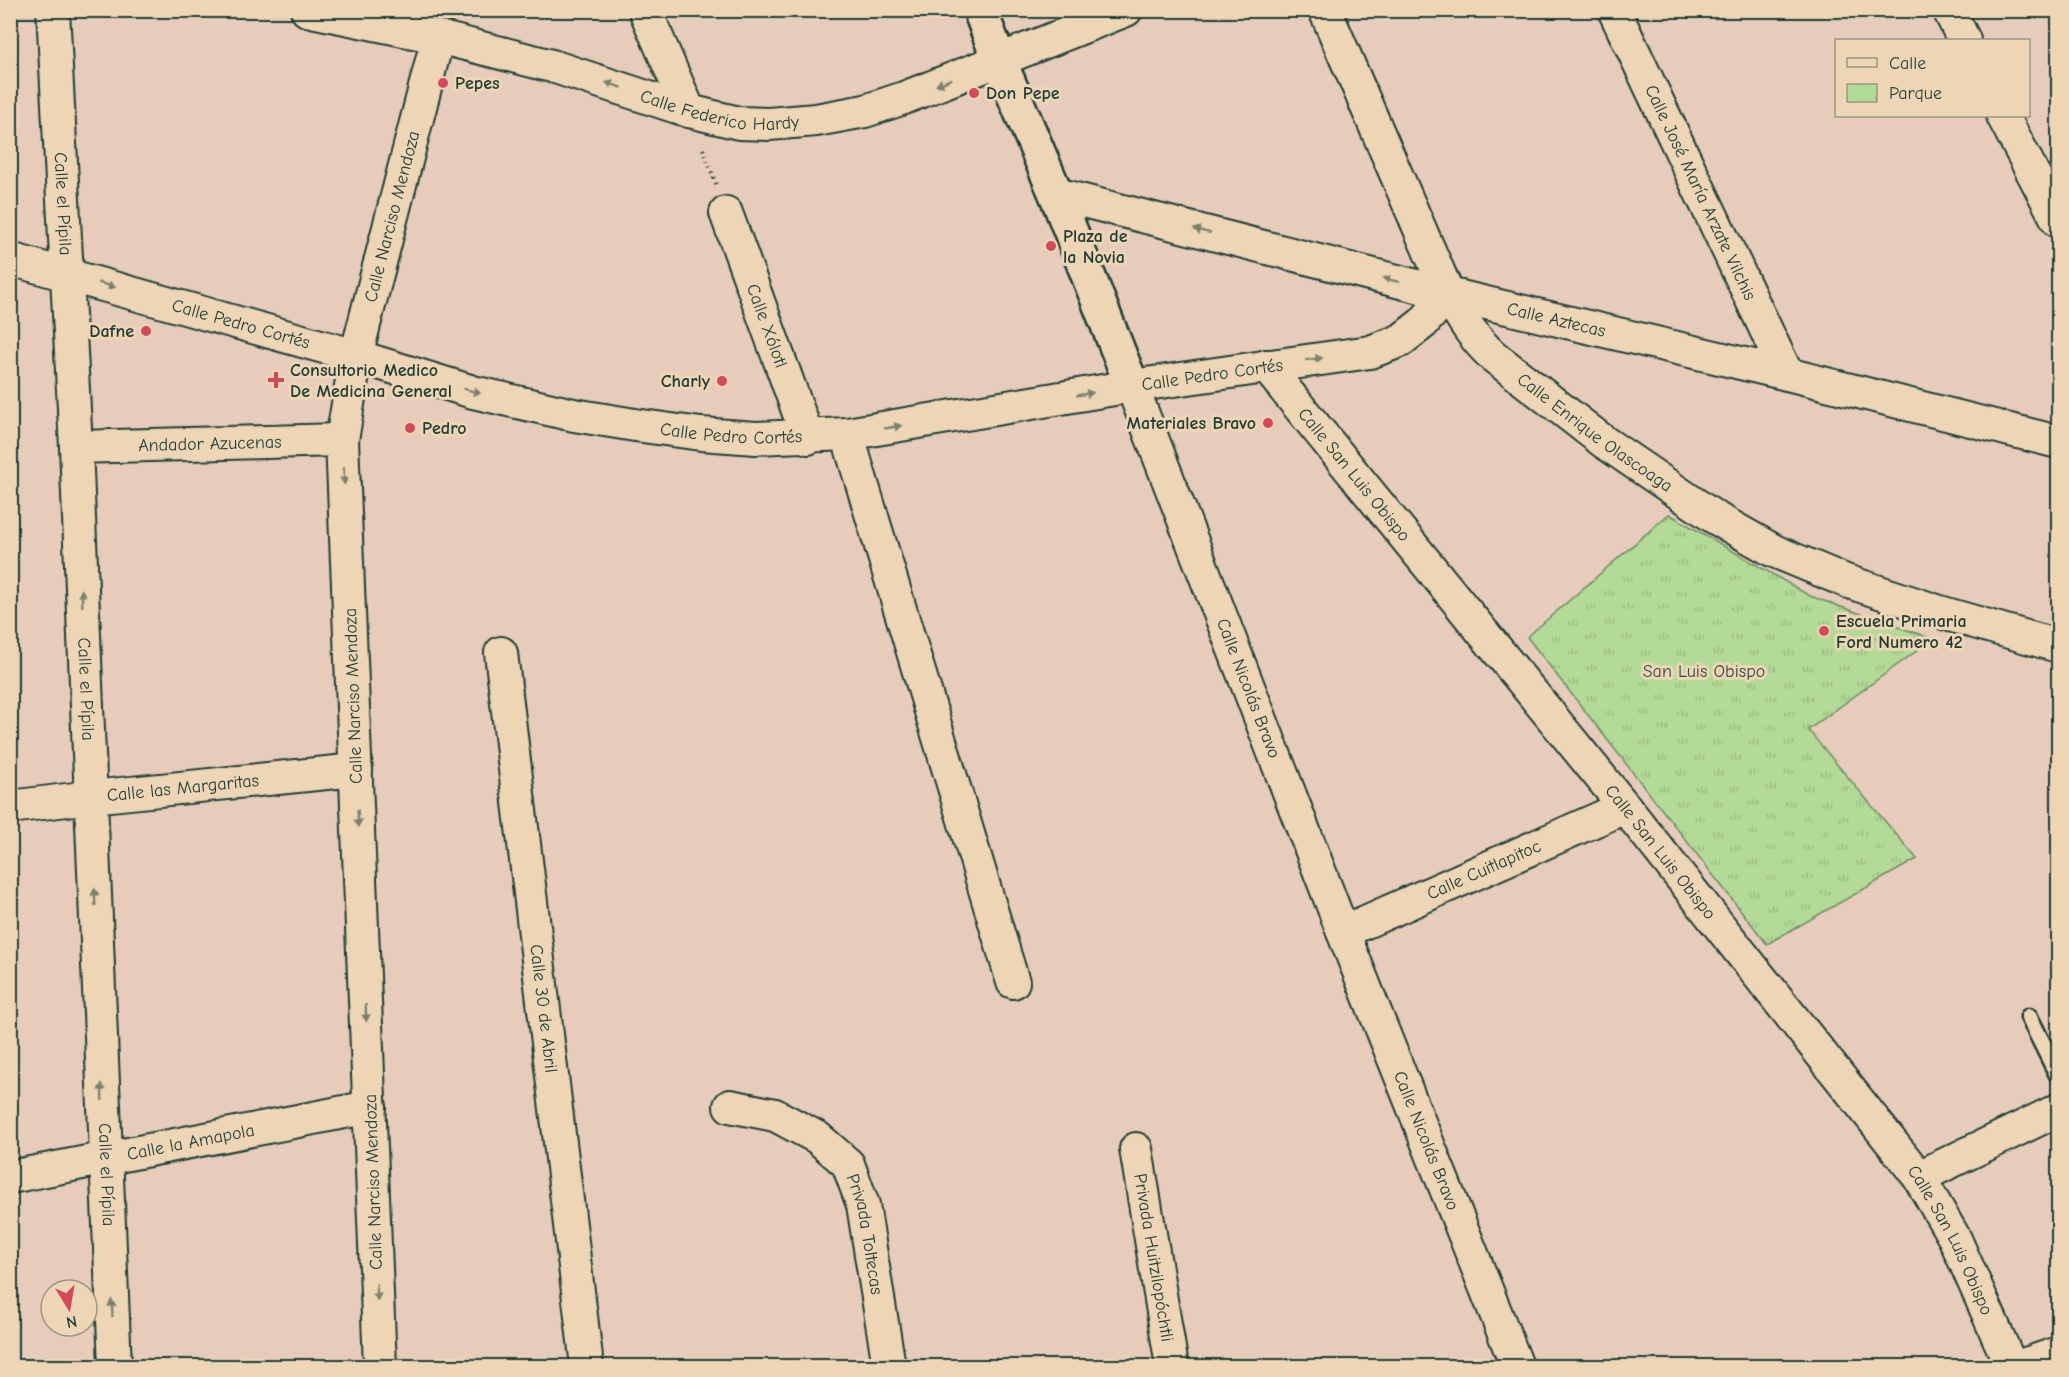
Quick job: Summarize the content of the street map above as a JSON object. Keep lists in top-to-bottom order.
{
  "streets": {
    "street": [
      "Calle Federico Hardy",
      "Calle José María Arzate Vilchis",
      "Calle el Pípila",
      "Calle Narciso Mendoza",
      "Calle Aztecas",
      "Calle Pedro Cortés",
      "Calle Xólotl",
      "Calle Enrique Olascoaga",
      "Andador Azucenas",
      "Calle San Luis Obispo",
      "Calle Nicolás Bravo",
      "Calle las Margaritas",
      "Calle Cuitlapitoc",
      "Calle 30 de Abril",
      "Calle la Amapola",
      "Privada Toltecas",
      "Privada Huitzilopóchtli"
    ]
  },
  "crossings": [
    ["Calle Federico Hardy", "Calle Narciso Mendoza"],
    ["Calle Federico Hardy", "Calle Nicolás Bravo"],
    ["Calle José María Arzate Vilchis", "Calle Aztecas"],
    ["Calle el Pípila", "Calle Pedro Cortés"],
    ["Calle el Pípila", "Andador Azucenas"],
    ["Calle el Pípila", "Calle las Margaritas"],
    ["Calle el Pípila", "Calle la Amapola"],
    ["Calle Narciso Mendoza", "Calle Pedro Cortés"],
    ["Calle Narciso Mendoza", "Andador Azucenas"],
    ["Calle Narciso Mendoza", "Calle las Margaritas"],
    ["Calle Narciso Mendoza", "Calle la Amapola"],
    ["Calle Aztecas", "Calle Pedro Cortés"],
    ["Calle Aztecas", "Calle Enrique Olascoaga"],
    ["Calle Aztecas", "Calle Nicolás Bravo"],
    ["Calle Pedro Cortés", "Calle Xólotl"],
    ["Calle Pedro Cortés", "Calle Enrique Olascoaga"],
    ["Calle Pedro Cortés", "Calle San Luis Obispo"],
    ["Calle Pedro Cortés", "Calle Nicolás Bravo"],
    ["Calle San Luis Obispo", "Calle Cuitlapitoc"],
    ["Calle Nicolás Bravo", "Calle Cuitlapitoc"]
  ],
  "one_way": [
    "Calle Federico Hardy",
    "Calle el Pípila",
    "Calle Narciso Mendoza",
    "Calle Aztecas",
    "Calle Pedro Cortés"
  ],
  "parks": ["San Luis Obispo"],
  "places": {
    "other": [
      "Pepes",
      "Don Pepe",
      "Plaza de la Novia",
      "Dafne",
      "Charly",
      "Materiales Bravo",
      "Pedro",
      "Escuela Primaria Ford Numero 42"
    ],
    "health": ["Consultorio Medico De Medicina General"]
  },
  "legend": ["Calle", "Parque"],
  "north": "bottom"
}
